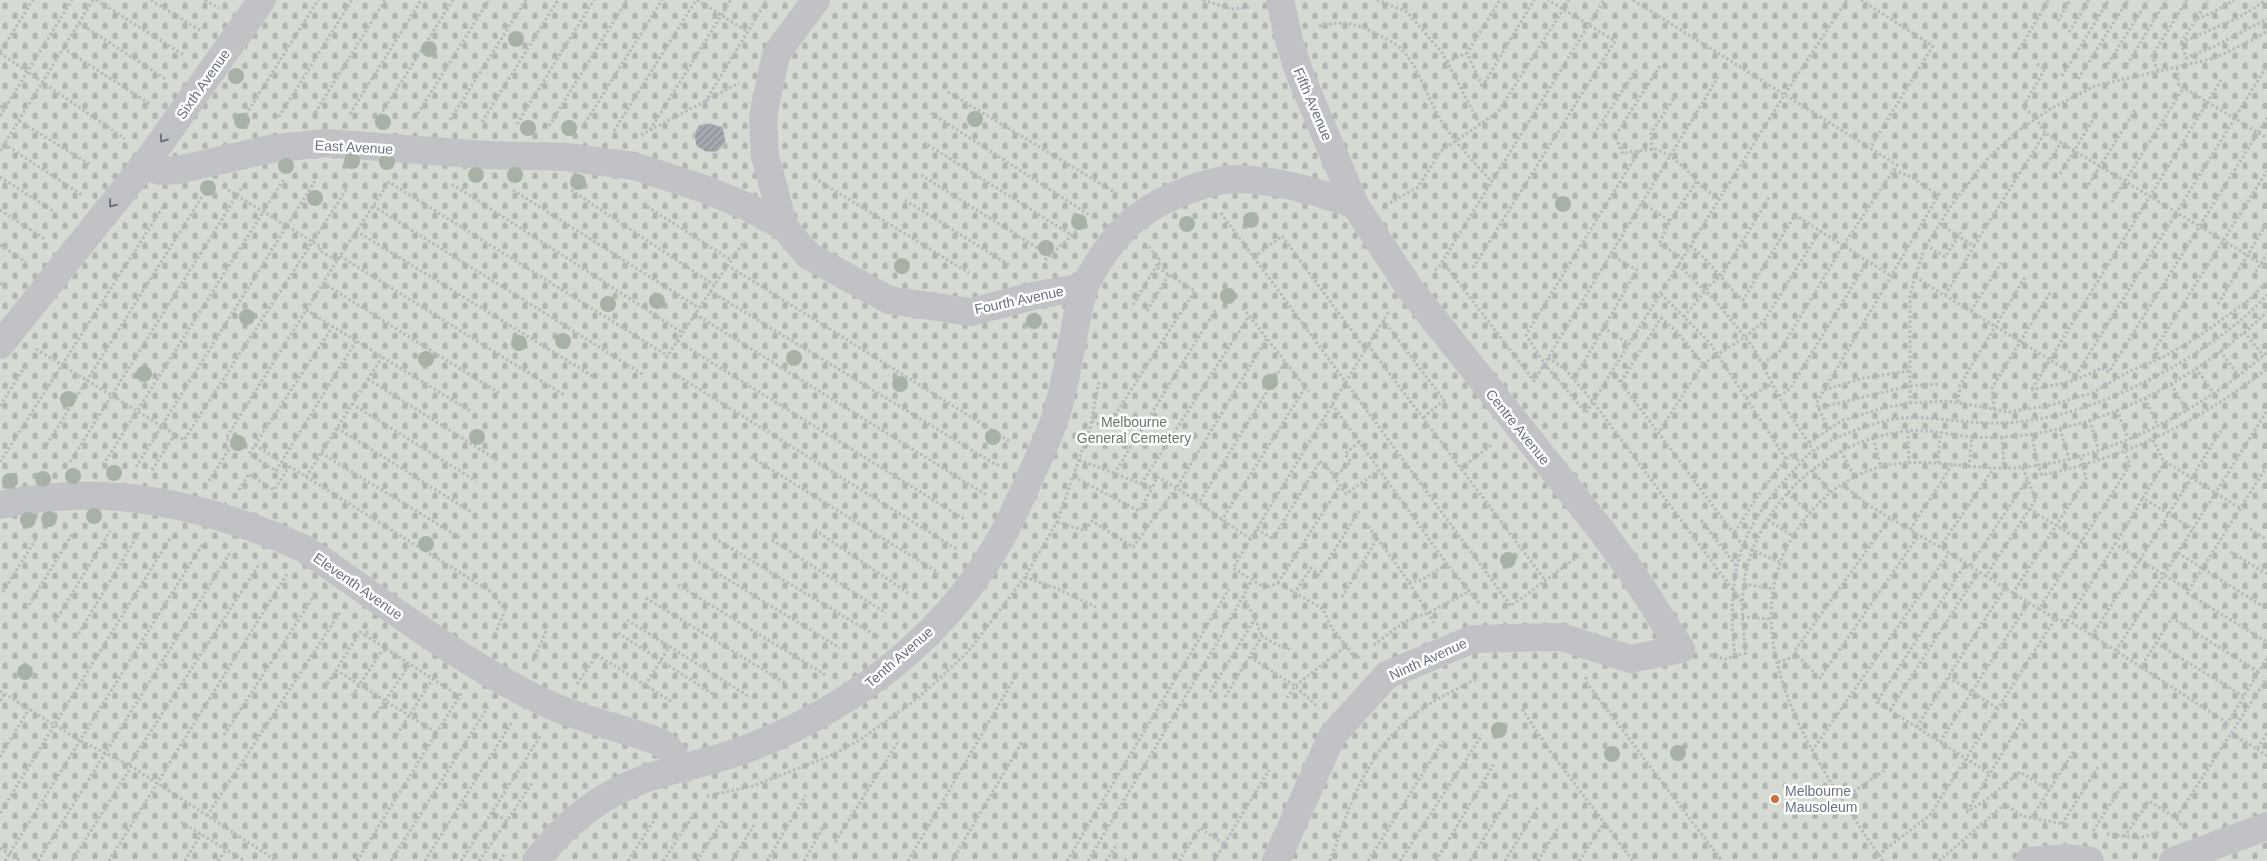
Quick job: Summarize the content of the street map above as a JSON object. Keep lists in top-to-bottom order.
{
  "streets": {
    "lane": [
      "Sixth Avenue",
      "Fifth Avenue",
      "East Avenue",
      "Fourth Avenue",
      "Centre Avenue",
      "Eleventh Avenue",
      "Tenth Avenue",
      "Ninth Avenue"
    ]
  },
  "crossings": [
    ["Sixth Avenue", "East Avenue"],
    ["Fifth Avenue", "Fourth Avenue"],
    ["Fifth Avenue", "Centre Avenue"],
    ["East Avenue", "Fourth Avenue"],
    ["Fourth Avenue", "Centre Avenue"],
    ["Fourth Avenue", "Tenth Avenue"],
    ["Centre Avenue", "Ninth Avenue"],
    ["Eleventh Avenue", "Tenth Avenue"]
  ],
  "one_way": ["Sixth Avenue"],
  "parks": ["Melbourne General Cemetery"],
  "places": ["Melbourne Mausoleum"]
}
